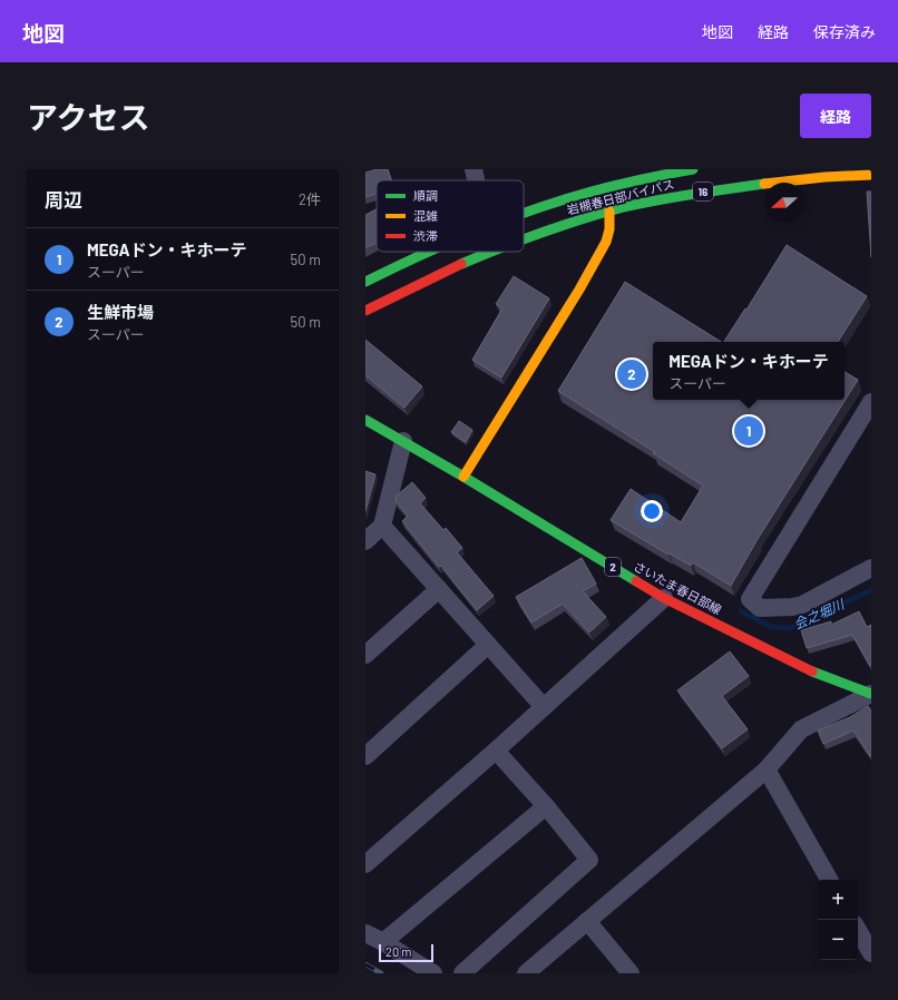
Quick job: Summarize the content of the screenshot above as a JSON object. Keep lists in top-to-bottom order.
{
  "streets": {
    "main road": [
      "16",
      "岩槻春日部バイパス",
      "2",
      "さいたま春日部線"
    ]
  },
  "water": ["会之堀川"],
  "legend": ["順調", "混雑", "渋滞"],
  "scale_bar": "20 m",
  "north": "left",
  "page": {
    "header": "地図",
    "nav": ["地図", "経路", "保存済み"],
    "title": "アクセス",
    "buttons": "経路",
    "heading": ["周辺", "2件"],
    "list": [
      {
        "mark": "1",
        "name": "MEGAドン・キホーテ",
        "note": "スーパー",
        "value": "50 m"
      },
      {
        "mark": "2",
        "name": "生鮮市場",
        "note": "スーパー",
        "value": "50 m"
      }
    ],
    "popup": ["MEGAドン・キホーテ", "スーパー"],
    "pins": ["2", "1"],
    "map_buttons": ["+", "−"],
    "scale": "20 m"
  }
}
